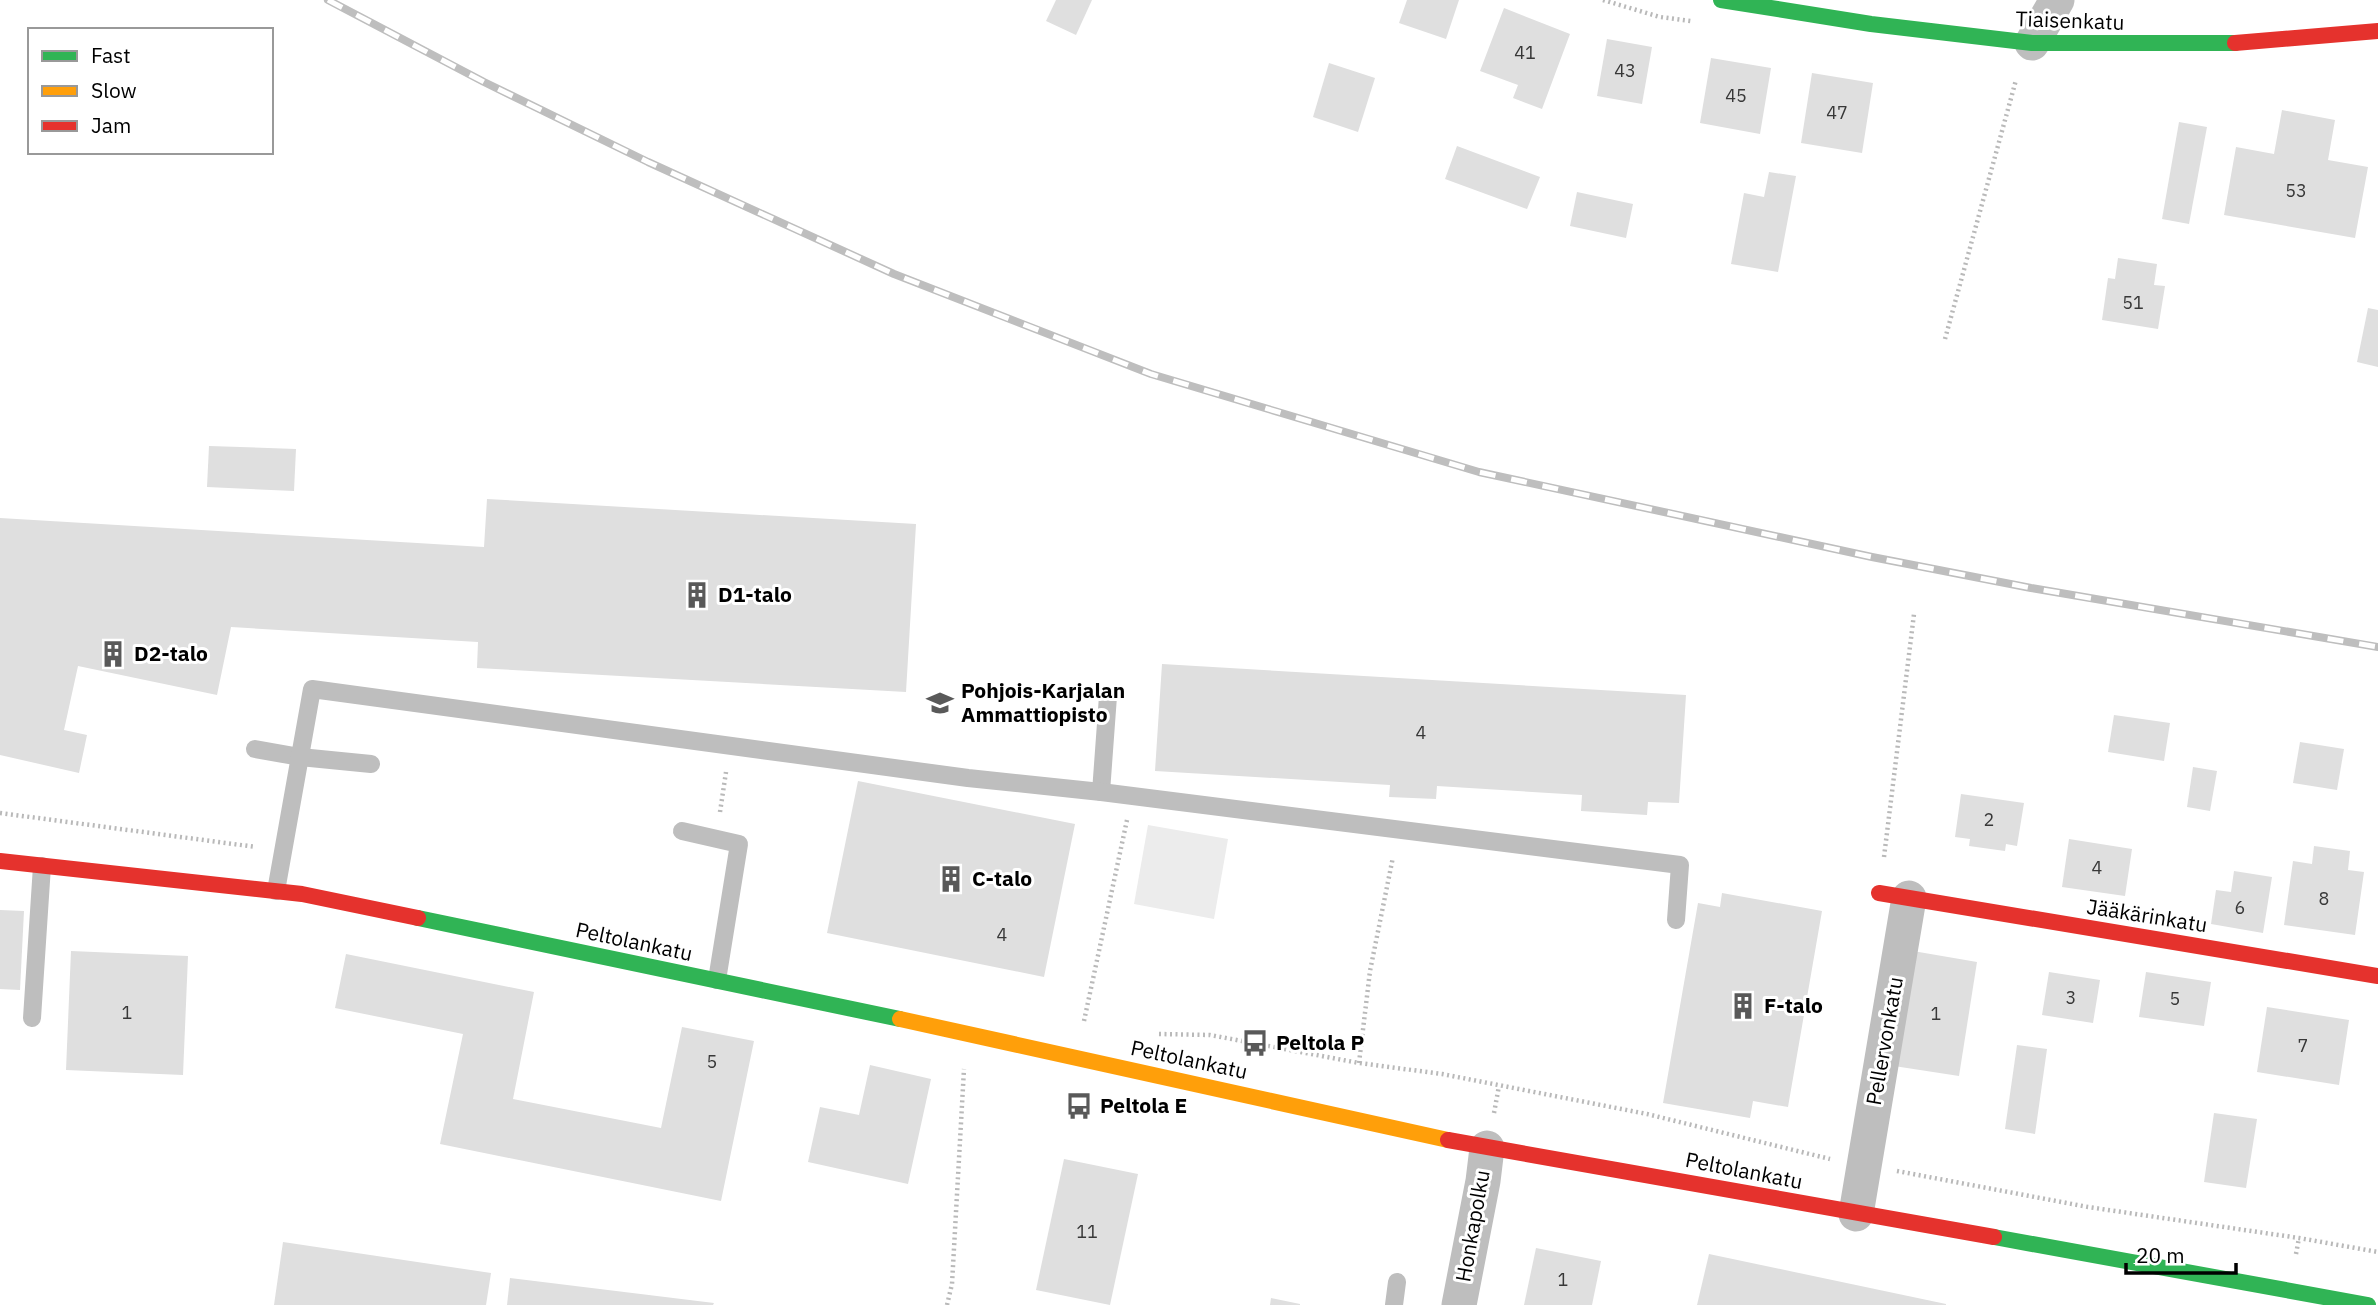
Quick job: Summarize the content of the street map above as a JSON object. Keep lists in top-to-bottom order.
{
  "streets": {
    "street": [
      "Tiaisenkatu",
      "Jääkärinkatu",
      "Peltolankatu",
      "Pellervonkatu",
      "Honkapolku"
    ]
  },
  "crossings": [
    ["Jääkärinkatu", "Pellervonkatu"],
    ["Peltolankatu", "Pellervonkatu"],
    ["Peltolankatu", "Honkapolku"]
  ],
  "places": {
    "building": [
      "D1-talo",
      "D2-talo",
      "C-talo",
      "F-talo"
    ],
    "school or university": ["Pohjois-Karjalan Ammattiopisto"],
    "bus stop": ["Peltola P", "Peltola E"]
  },
  "house_numbers": [
    "41",
    "43",
    "45",
    "47",
    "53",
    "51",
    "4",
    "2",
    "4",
    "8",
    "6",
    "4",
    "3",
    "5",
    "1",
    "1",
    "7",
    "5",
    "11",
    "1"
  ],
  "legend": ["Fast", "Slow", "Jam"],
  "scale_bar": "20 m"
}
